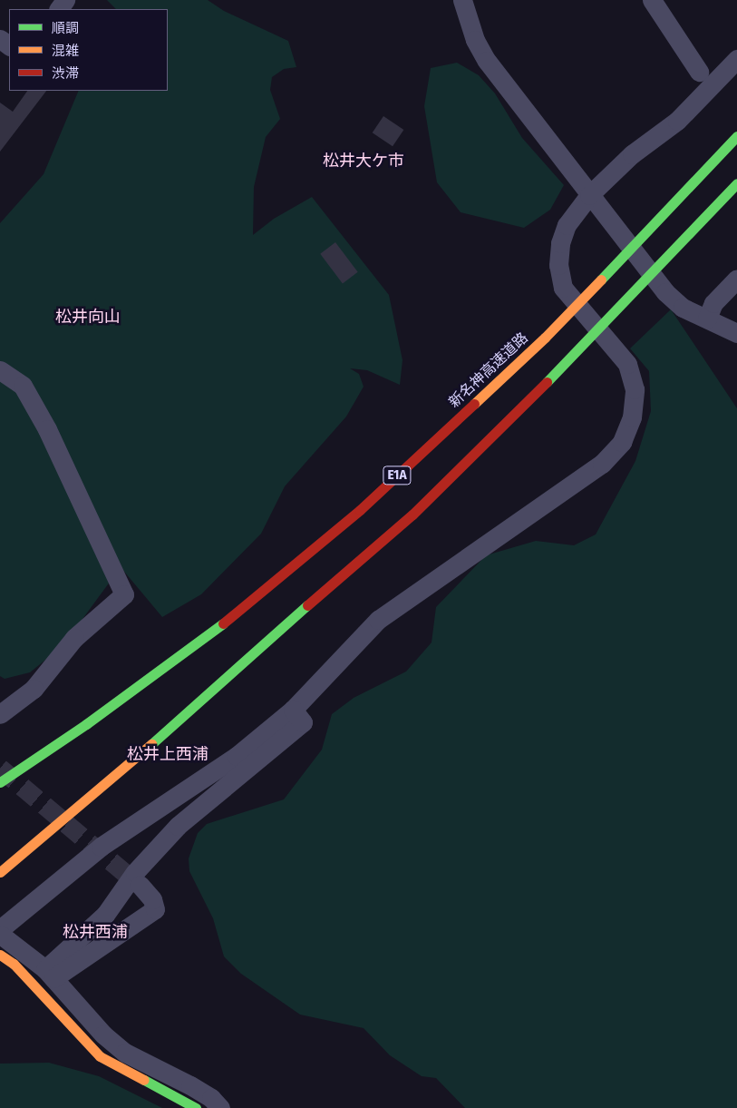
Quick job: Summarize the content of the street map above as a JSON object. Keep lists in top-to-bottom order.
{
  "streets": {
    "main road": ["新名神高速道路", "E1A"]
  },
  "districts": [
    "松井大ケ市",
    "松井向山",
    "松井上西浦",
    "松井西浦"
  ],
  "legend": ["順調", "混雑", "渋滞"]
}
